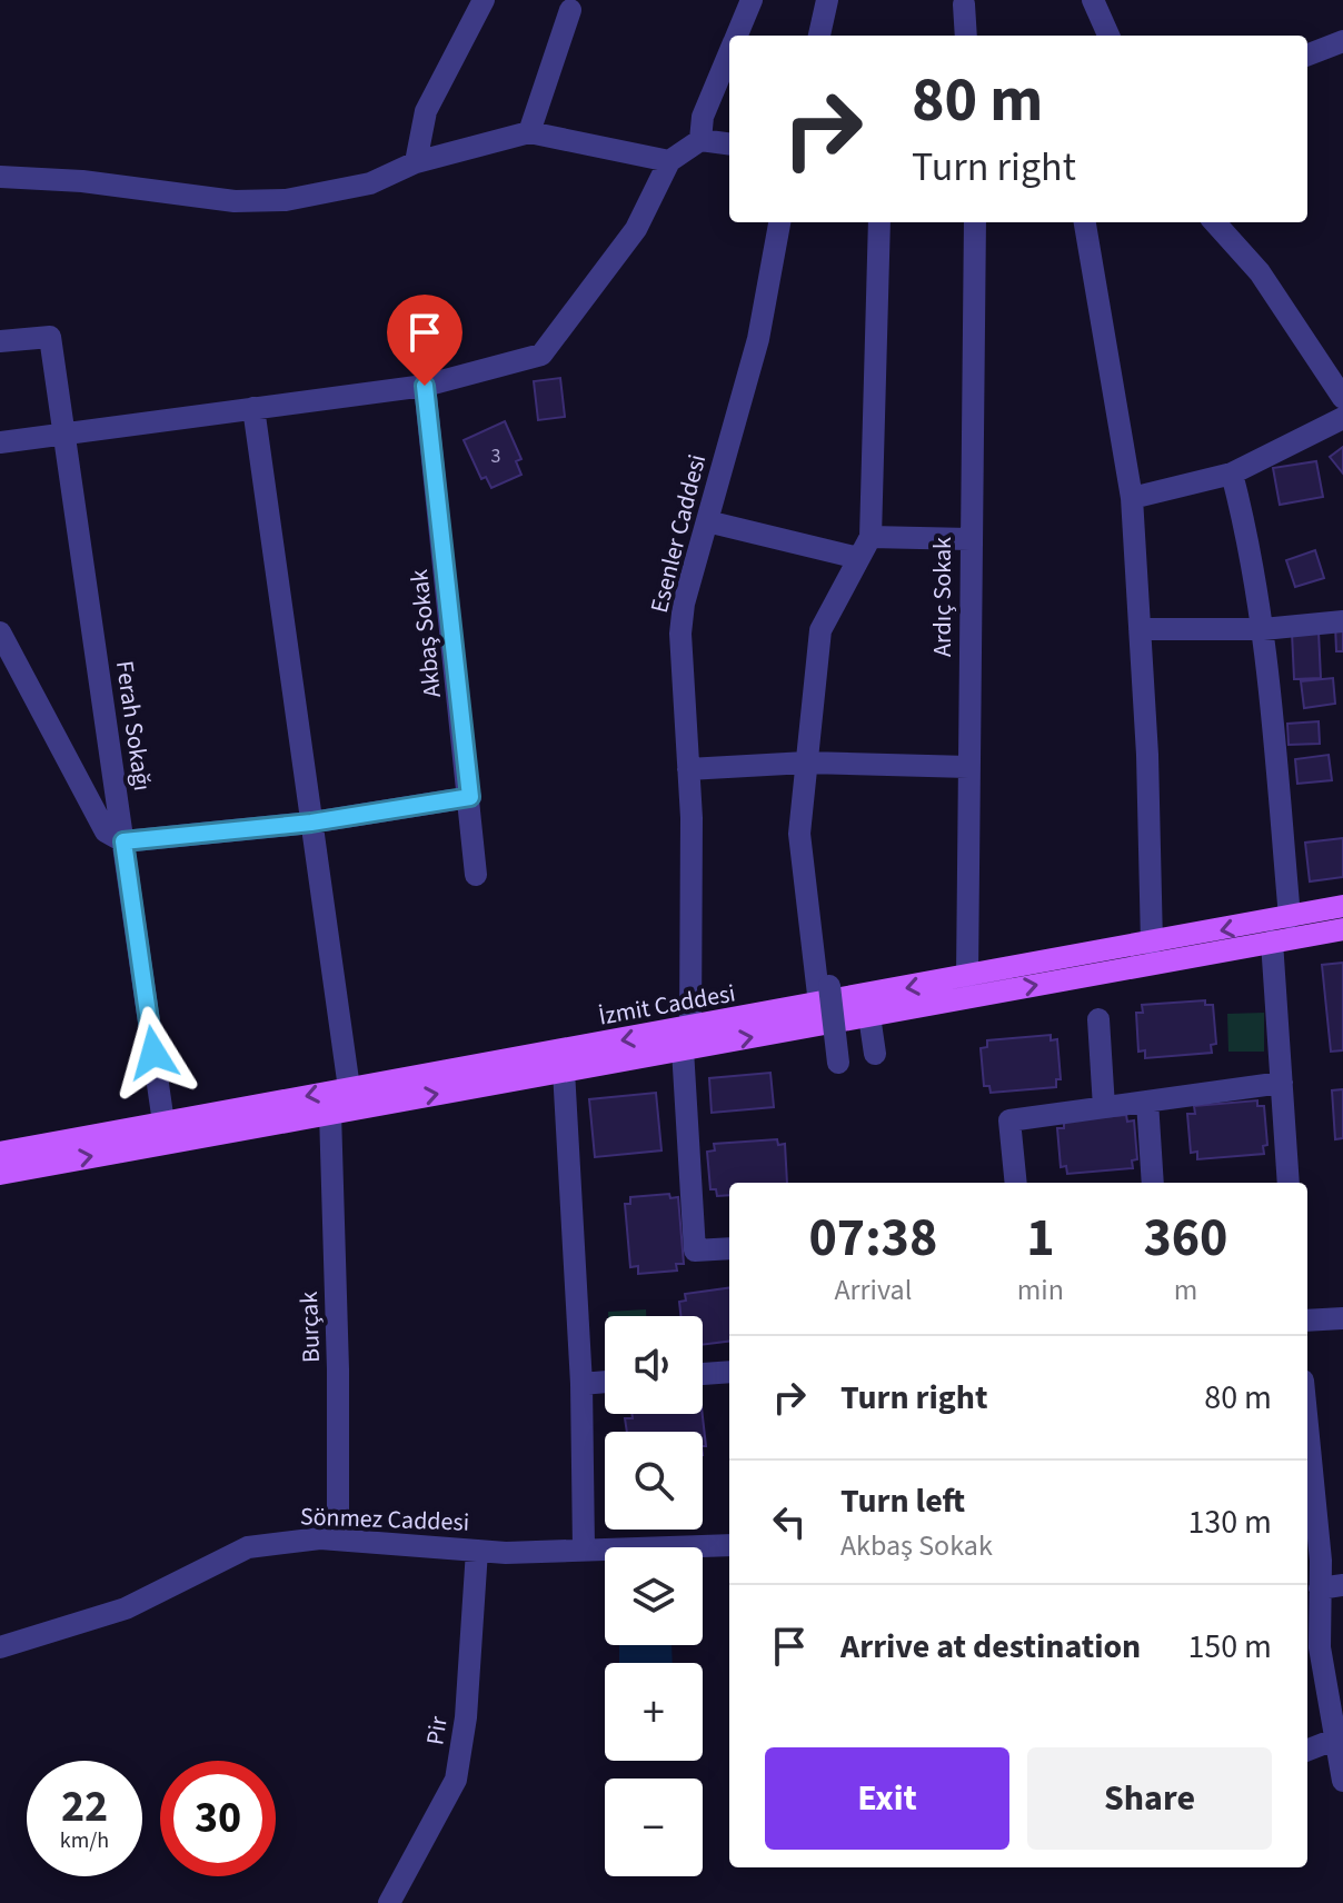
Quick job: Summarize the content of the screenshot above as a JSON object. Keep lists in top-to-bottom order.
{
  "streets": {
    "main road": ["İzmit Caddesi"],
    "street": [
      "Esenler Caddesi",
      "Ardıç Sokak",
      "Akbaş Sokak",
      "Ferah Sokağı",
      "Burçak",
      "Sönmez Caddesi",
      "Pir"
    ]
  },
  "crossings": [
    ["Esenler Caddesi", "İzmit Caddesi"],
    ["Ardıç Sokak", "İzmit Caddesi"],
    ["Ferah Sokağı", "İzmit Caddesi"],
    ["İzmit Caddesi", "Burçak"],
    ["Burçak", "Sönmez Caddesi"],
    ["Sönmez Caddesi", "Pir"]
  ],
  "house_numbers": ["3"],
  "page": {
    "turn": ["80 m", "Turn right"],
    "eta": [
      "07:38",
      "Arrival",
      "1",
      "min",
      "360",
      "m"
    ],
    "map_buttons": ["+", "−"],
    "list": [
      {
        "name": "Turn right",
        "value": "80 m"
      },
      {
        "name": "Turn left",
        "note": "Akbaş Sokak",
        "value": "130 m"
      },
      {
        "name": "Arrive at destination",
        "value": "150 m"
      }
    ],
    "buttons": ["Exit", "Share"],
    "speed": "22 km/h",
    "limit": "30"
  }
}
